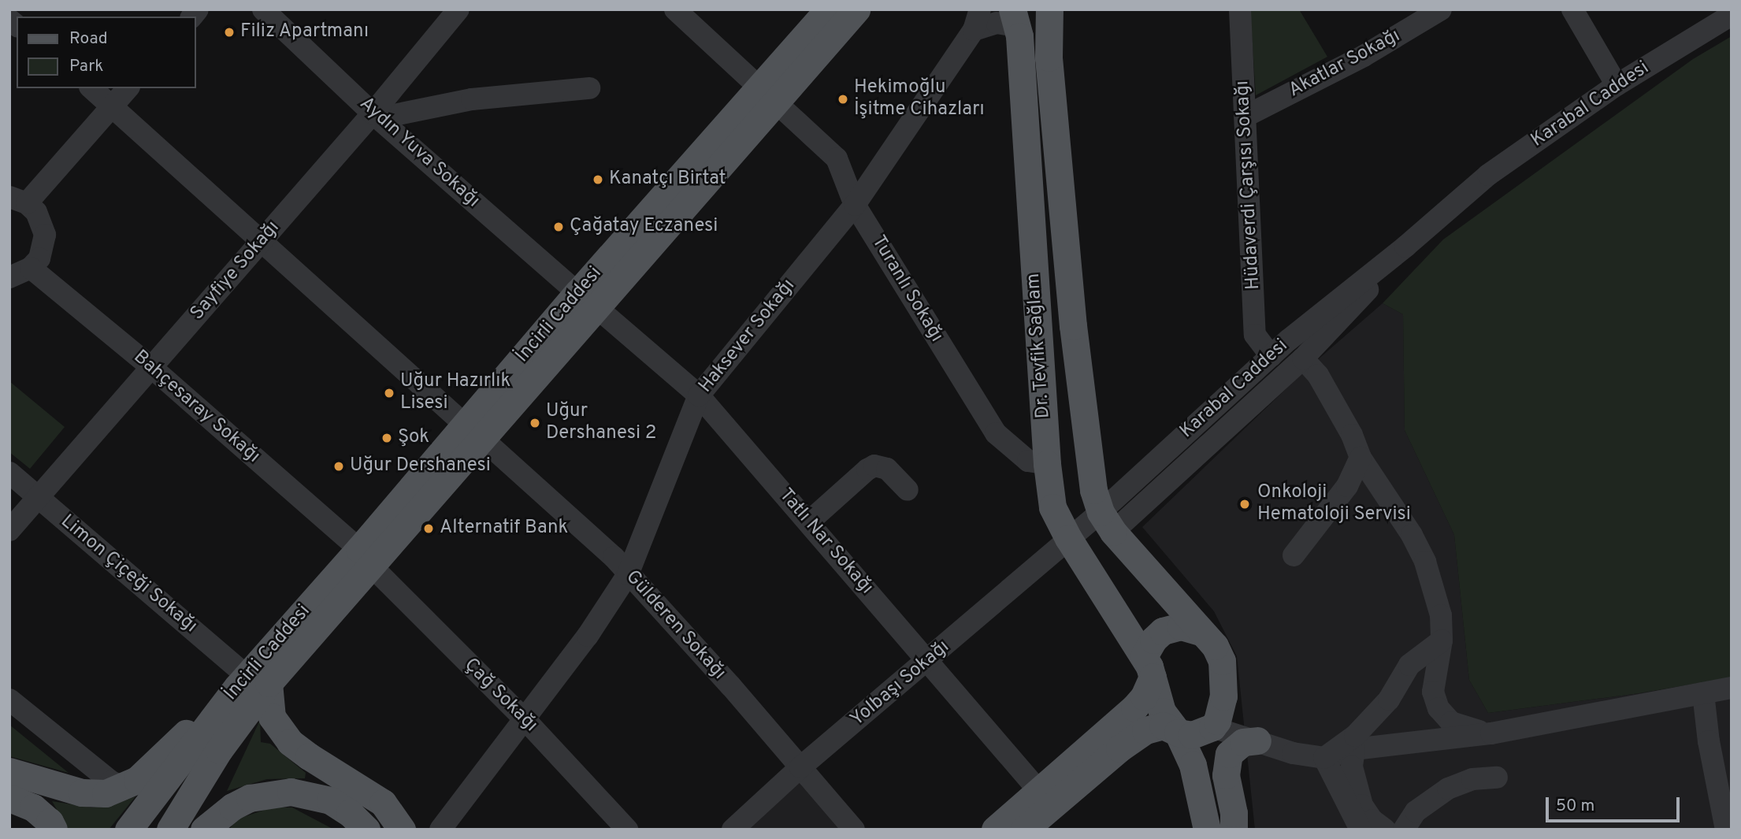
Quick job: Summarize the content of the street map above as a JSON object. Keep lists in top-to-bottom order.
{
  "streets": {
    "main road": ["İncirli Caddesi", "Dr. Tevfik Sağlam"],
    "street": [
      "Akatlar Sokağı",
      "Karabal Caddesi",
      "Aydın Yuva Sokağı",
      "Hüdaverdi Çarşısı Sokağı",
      "Sayfiye Sokağı",
      "Turanlı Sokağı",
      "Haksever Sokağı",
      "Bahçesaray Sokağı",
      "Tatlı Nar Sokağı",
      "Limon Çiçeği Sokağı",
      "Gülderen Sokağı",
      "Yolbaşı Sokağı",
      "Çağ Sokağı"
    ]
  },
  "crossings": [
    ["Akatlar Sokağı", "Hüdaverdi Çarşısı Sokağı"],
    ["Karabal Caddesi", "Hüdaverdi Çarşısı Sokağı"],
    ["Karabal Caddesi", "Dr. Tevfik Sağlam"],
    ["Karabal Caddesi", "Yolbaşı Sokağı"],
    ["Aydın Yuva Sokağı", "Sayfiye Sokağı"],
    ["Aydın Yuva Sokağı", "İncirli Caddesi"],
    ["Aydın Yuva Sokağı", "Tatlı Nar Sokağı"],
    ["Sayfiye Sokağı", "Bahçesaray Sokağı"],
    ["Sayfiye Sokağı", "Limon Çiçeği Sokağı"],
    ["Sayfiye Sokağı", "Gülderen Sokağı"],
    ["Turanlı Sokağı", "İncirli Caddesi"],
    ["Turanlı Sokağı", "Haksever Sokağı"],
    ["Turanlı Sokağı", "Dr. Tevfik Sağlam"],
    ["İncirli Caddesi", "Bahçesaray Sokağı"],
    ["İncirli Caddesi", "Tatlı Nar Sokağı"],
    ["İncirli Caddesi", "Limon Çiçeği Sokağı"],
    ["İncirli Caddesi", "Gülderen Sokağı"],
    ["İncirli Caddesi", "Çağ Sokağı"],
    ["Haksever Sokağı", "Tatlı Nar Sokağı"],
    ["Haksever Sokağı", "Gülderen Sokağı"],
    ["Haksever Sokağı", "Çağ Sokağı"],
    ["Dr. Tevfik Sağlam", "Yolbaşı Sokağı"],
    ["Bahçesaray Sokağı", "Çağ Sokağı"],
    ["Tatlı Nar Sokağı", "Yolbaşı Sokağı"],
    ["Gülderen Sokağı", "Yolbaşı Sokağı"]
  ],
  "places": [
    "Filiz Apartmanı",
    "Hekimoğlu İşitme Cihazları",
    "Kanatçı Birtat",
    "Çağatay Eczanesi",
    "Uğur Hazırlık Lisesi",
    "Uğur Dershanesi 2",
    "Şok",
    "Uğur Dershanesi",
    "Onkoloji Hematoloji Servisi",
    "Alternatif Bank"
  ],
  "legend": ["Road", "Park"],
  "scale_bar": "50 m"
}
